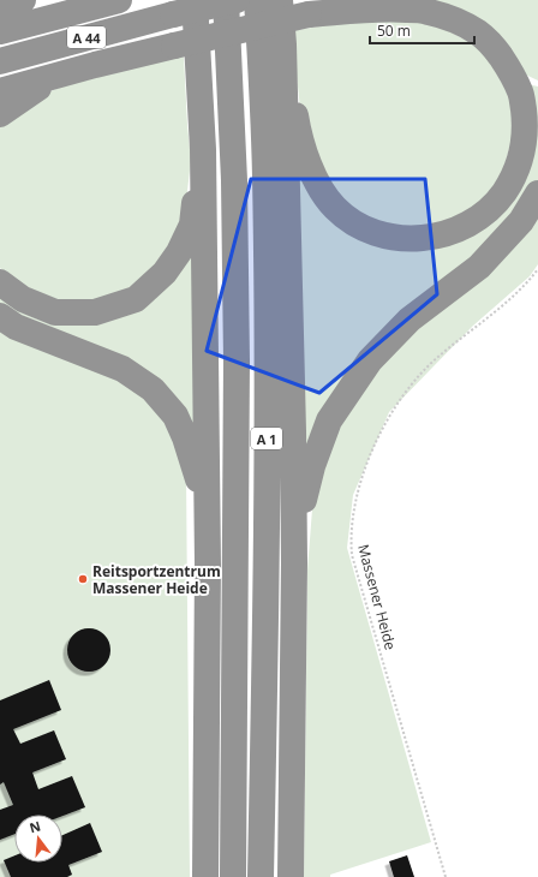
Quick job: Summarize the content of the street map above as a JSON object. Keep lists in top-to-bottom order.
{
  "streets": {
    "highway": ["A 44", "A 1"],
    "path": ["Massener Heide"]
  },
  "places": ["Reitsportzentrum Massener Heide"],
  "scale_bar": "50 m",
  "north": "top"
}
